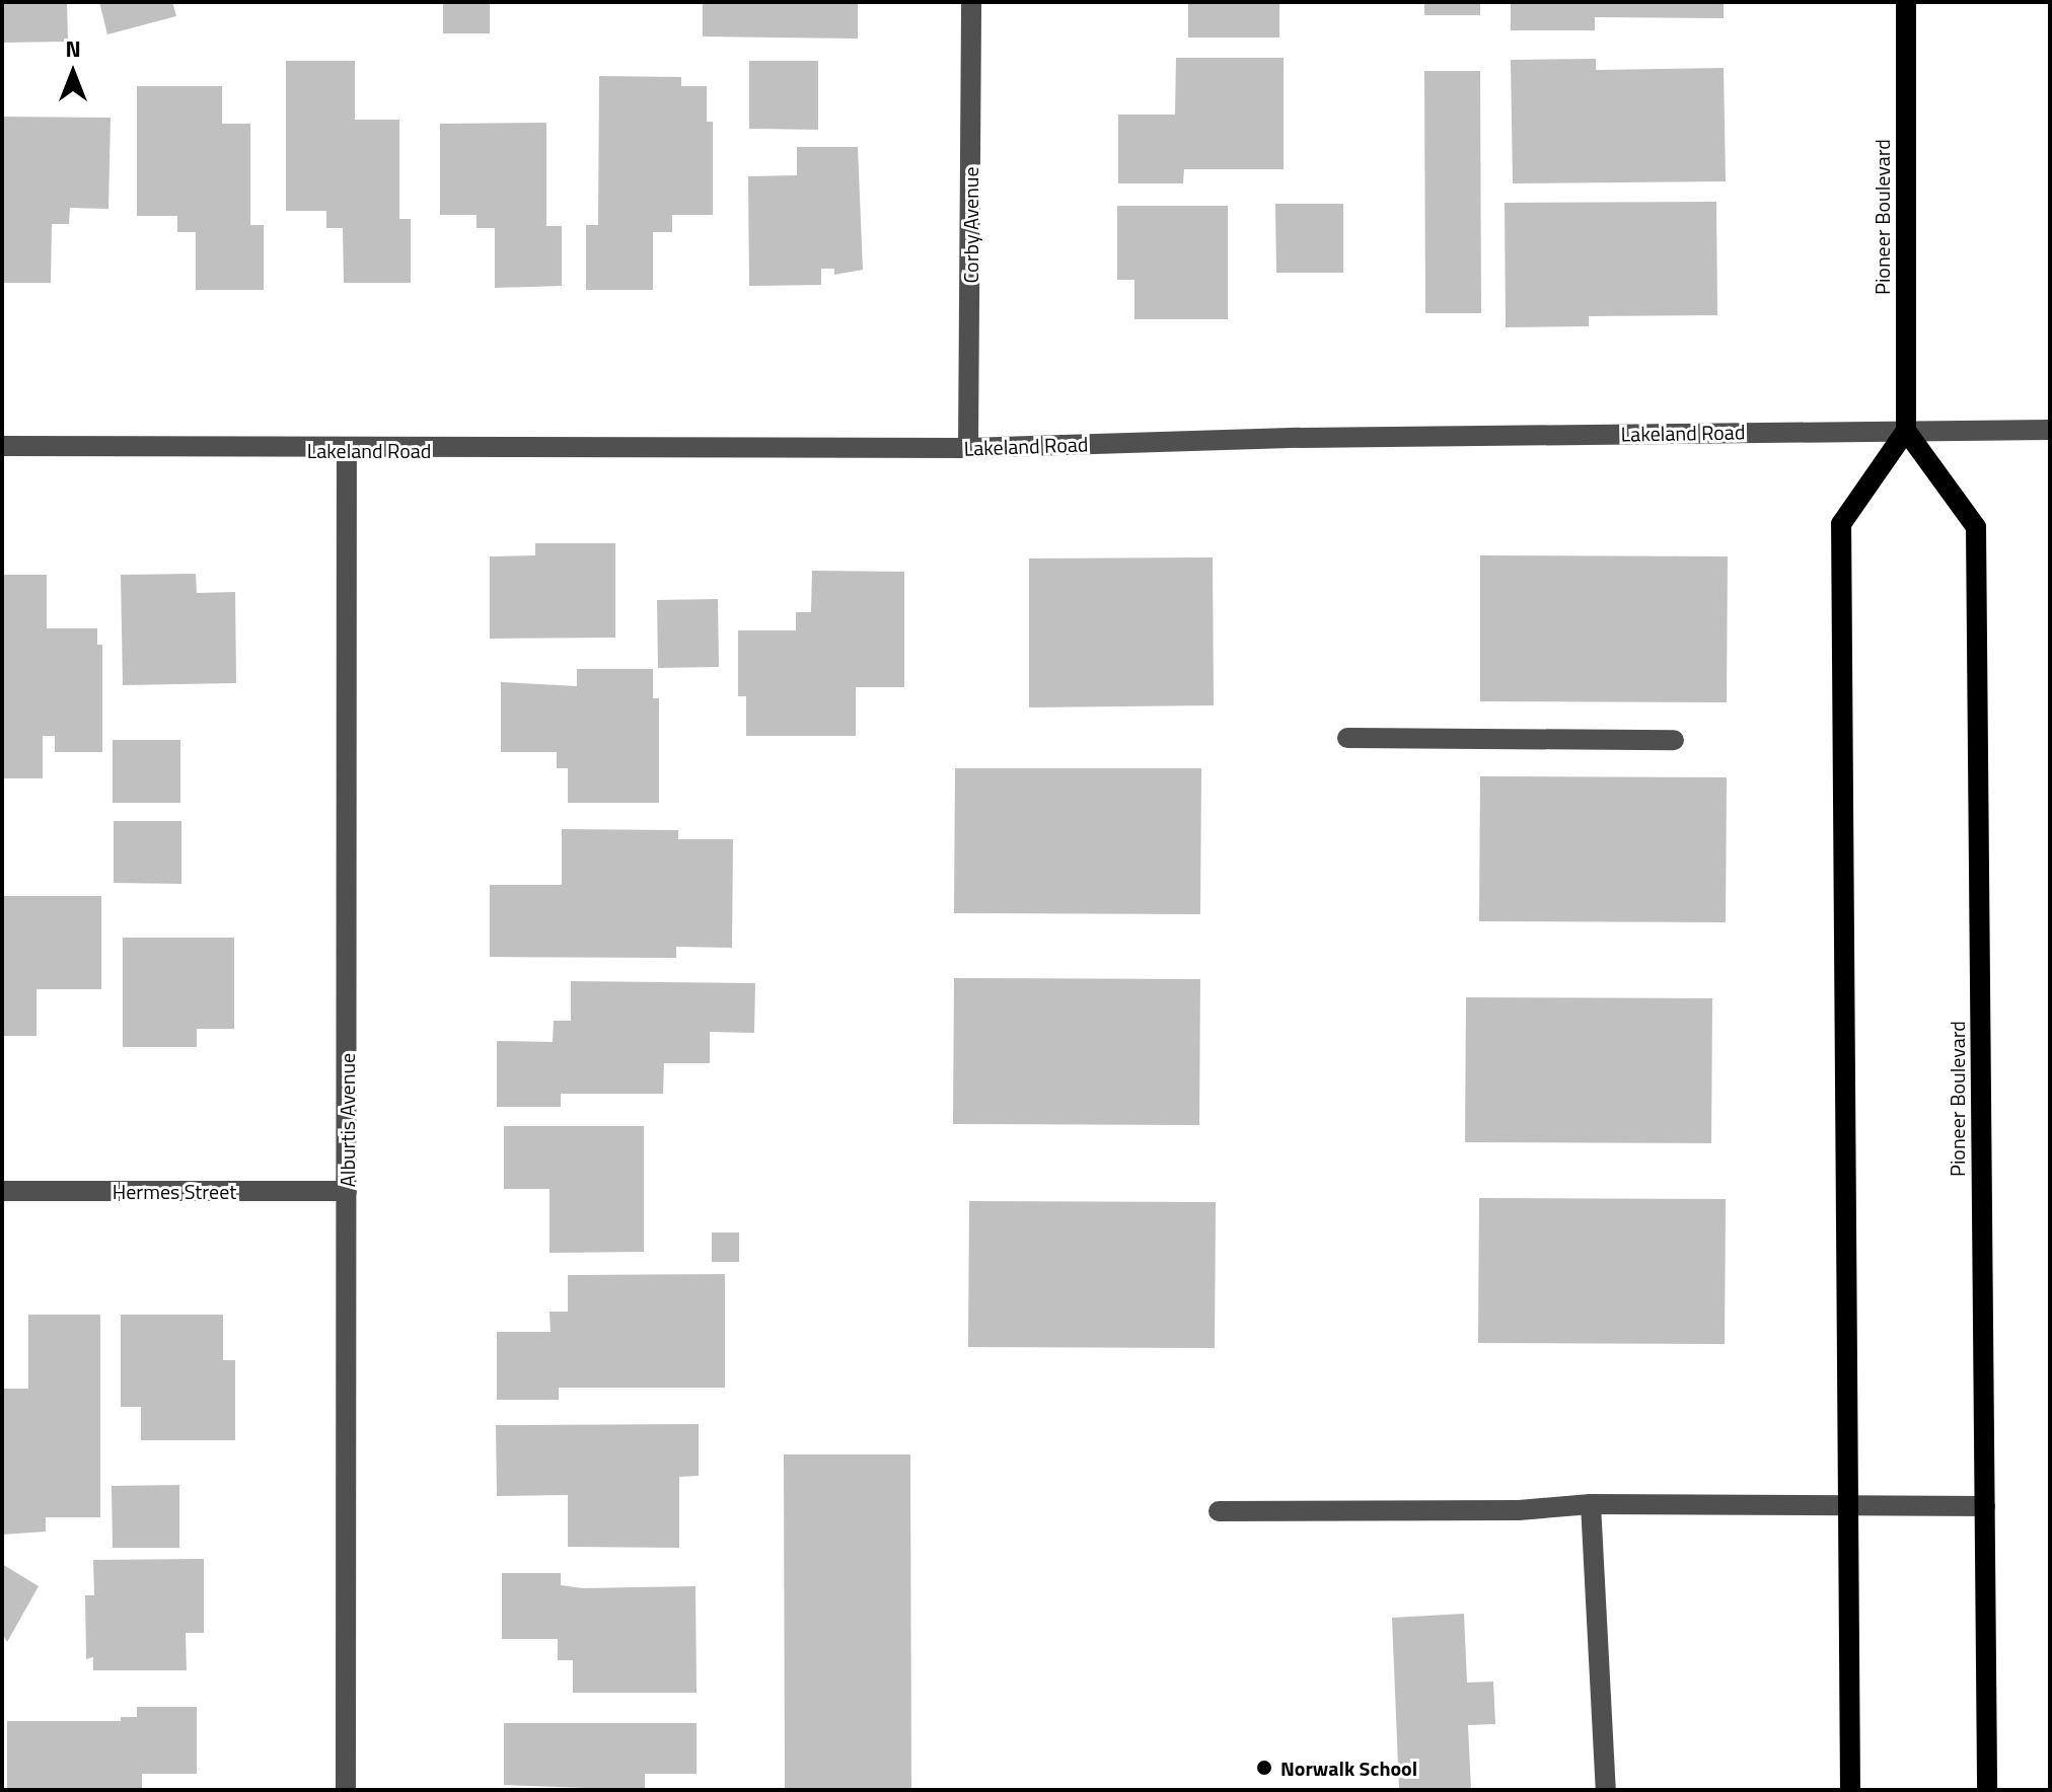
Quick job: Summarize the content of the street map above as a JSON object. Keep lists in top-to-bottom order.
{
  "streets": {
    "main road": ["Pioneer Boulevard"],
    "street": [
      "Corby Avenue",
      "Lakeland Road",
      "Alburtis Avenue",
      "Hermes Street"
    ]
  },
  "crossings": [
    ["Pioneer Boulevard", "Lakeland Road"],
    ["Corby Avenue", "Lakeland Road"],
    ["Lakeland Road", "Alburtis Avenue"],
    ["Alburtis Avenue", "Hermes Street"]
  ],
  "places": ["Norwalk School"],
  "north": "top"
}
